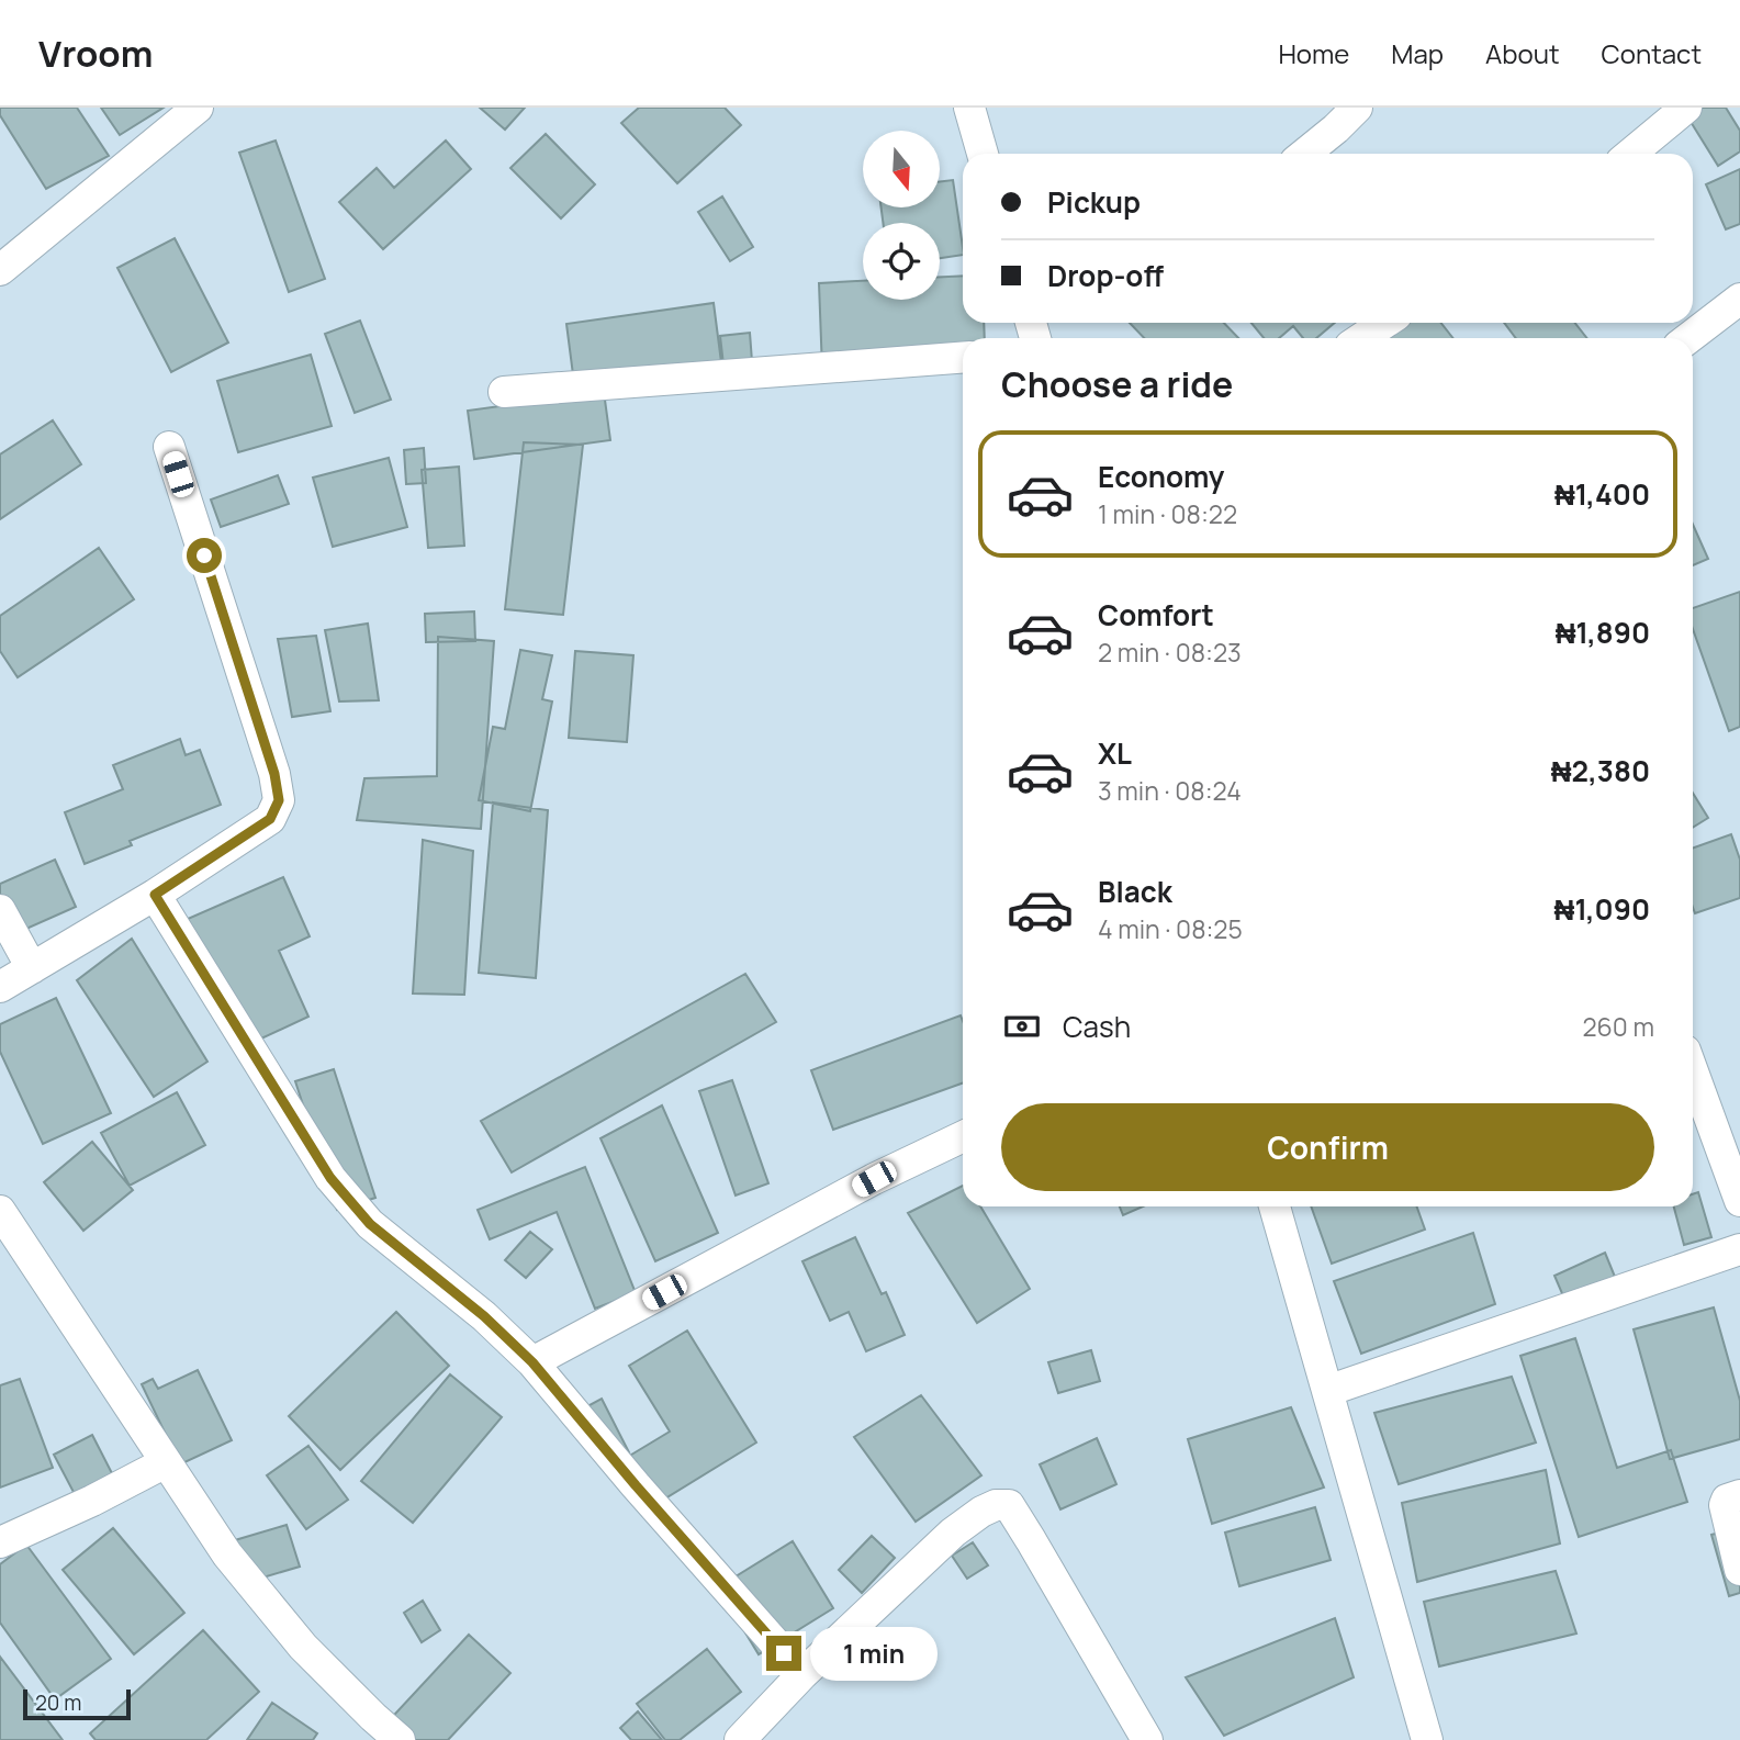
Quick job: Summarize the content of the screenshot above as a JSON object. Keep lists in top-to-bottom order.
{
  "scale_bar": "20 m",
  "north": "bottom",
  "page": {
    "header": "Vroom",
    "nav": [
      "Home",
      "Map",
      "About",
      "Contact"
    ],
    "banner": ["Pickup", "Drop-off"],
    "heading": "Choose a ride",
    "list": [
      {
        "name": "Economy",
        "note": "1 min · 08:22",
        "value": "₦1,400"
      },
      {
        "name": "Comfort",
        "note": "2 min · 08:23",
        "value": "₦1,890"
      },
      {
        "name": "XL",
        "note": "3 min · 08:24",
        "value": "₦2,380"
      },
      {
        "name": "Black",
        "note": "4 min · 08:25",
        "value": "₦1,090"
      }
    ],
    "pay": ["Cash", "260 m"],
    "buttons": "Confirm",
    "bubble": "1 min",
    "scale": "20 m"
  }
}
